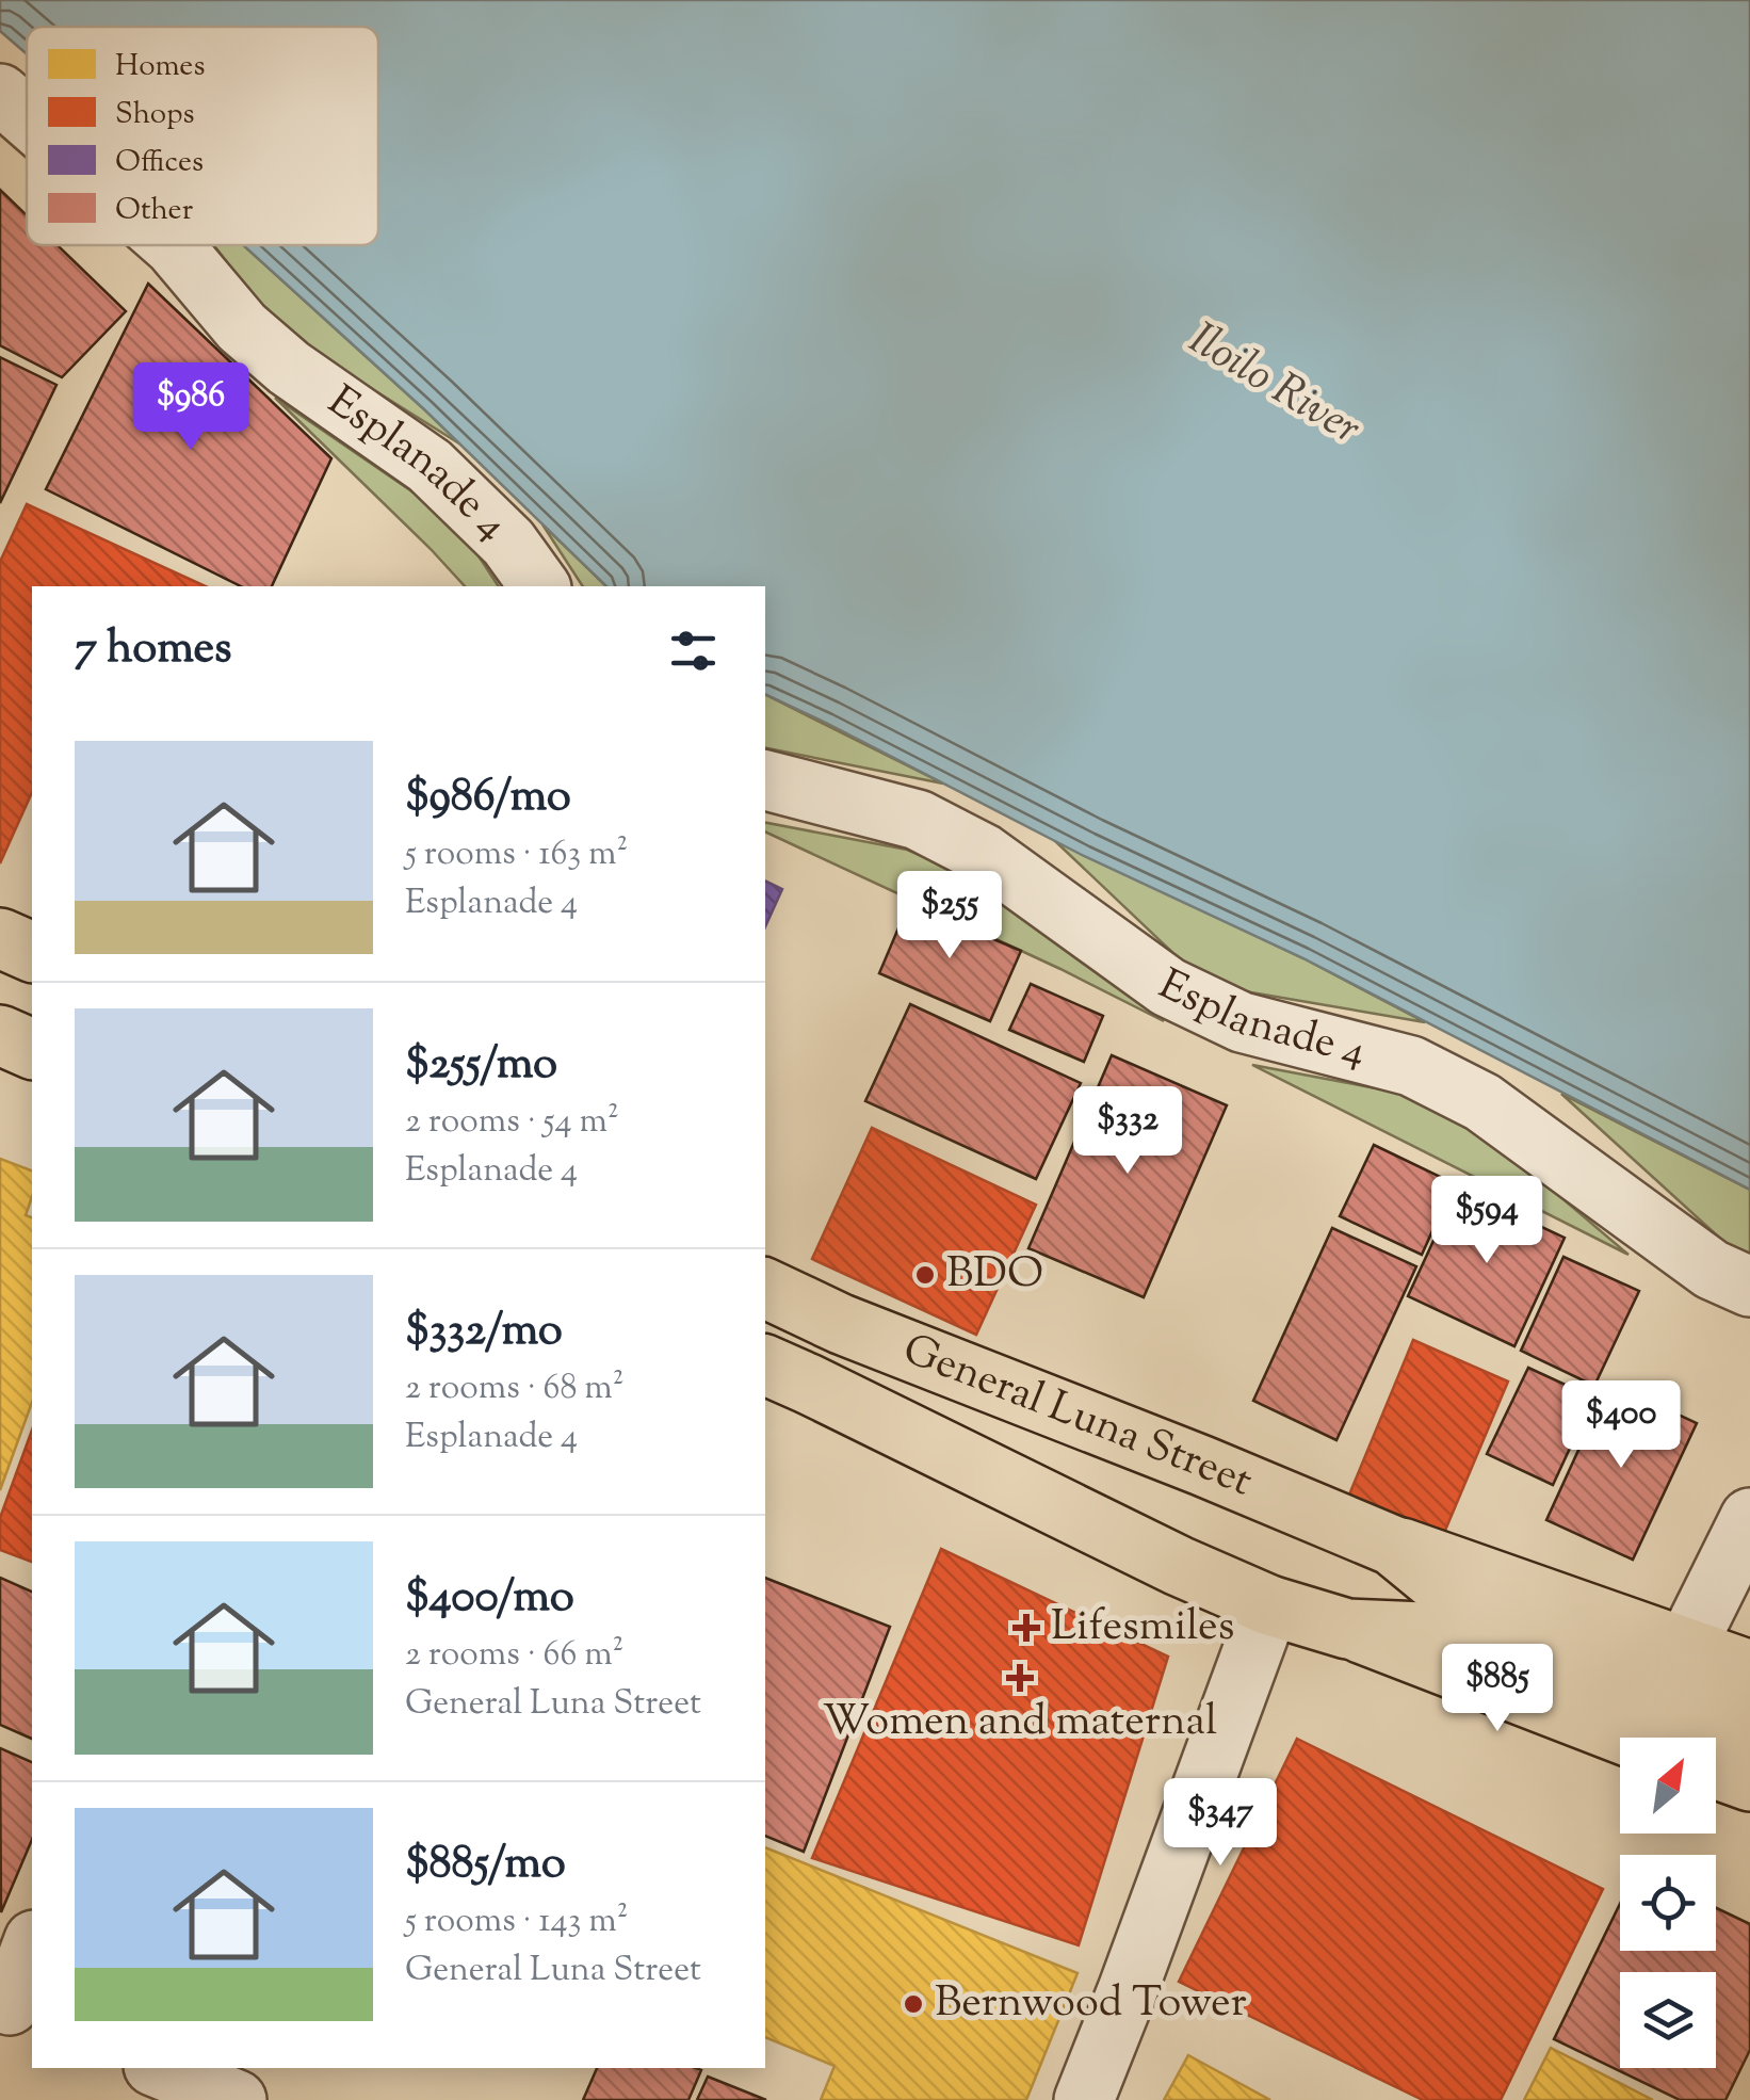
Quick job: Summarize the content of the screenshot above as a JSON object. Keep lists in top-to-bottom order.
{
  "streets": {
    "main road": ["General Luna Street"],
    "street": ["Esplanade 4"]
  },
  "water": ["Iloilo River"],
  "places": {
    "other": ["BDO", "Bernwood Tower"],
    "health": ["Lifesmiles", "Women and maternal"]
  },
  "legend": [
    "Homes",
    "Shops",
    "Offices",
    "Other"
  ],
  "north": "top right",
  "page": {
    "price": [
      "$986",
      "$255",
      "$332",
      "$594",
      "$400",
      "$885",
      "$347"
    ],
    "heading": "7 homes",
    "list": [
      {
        "name": "$986/mo",
        "note": "5 rooms · 163 m² · Esplanade 4"
      },
      {
        "name": "$255/mo",
        "note": "2 rooms · 54 m² · Esplanade 4"
      },
      {
        "name": "$332/mo",
        "note": "2 rooms · 68 m² · Esplanade 4"
      },
      {
        "name": "$400/mo",
        "note": "2 rooms · 66 m² · General Luna Street"
      },
      {
        "name": "$885/mo",
        "note": "5 rooms · 143 m² · General Luna Street"
      }
    ]
  }
}
